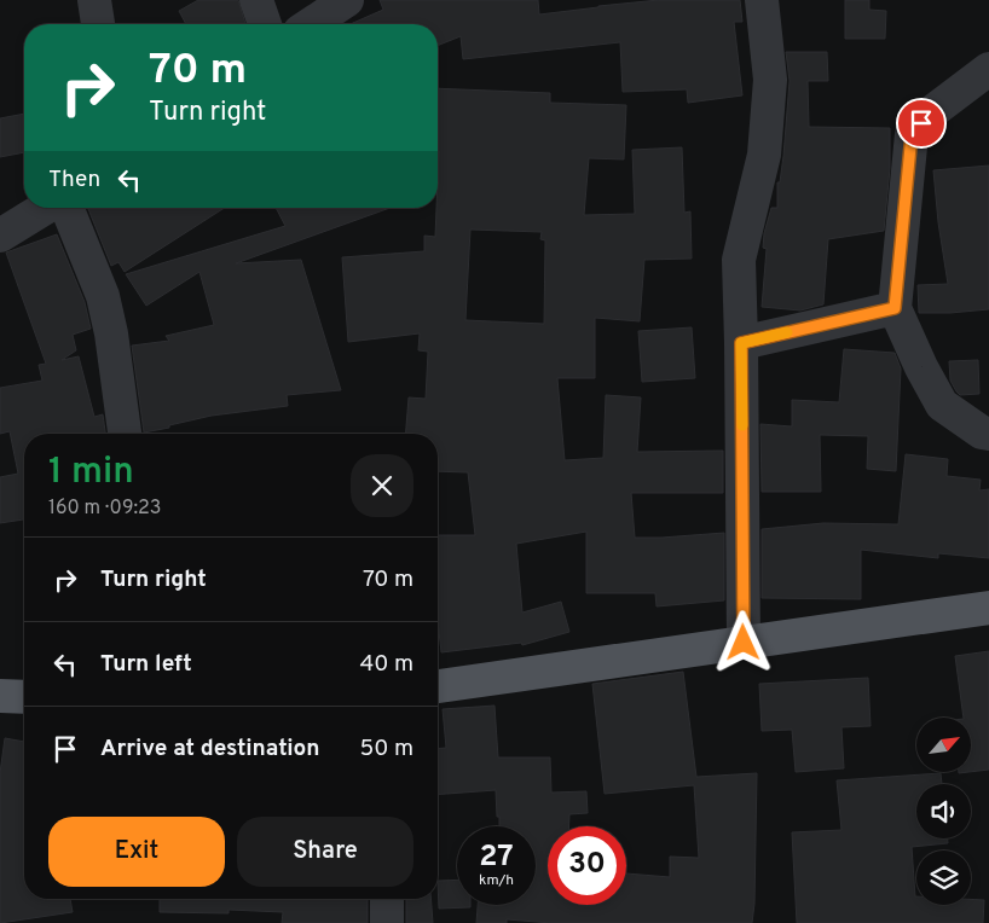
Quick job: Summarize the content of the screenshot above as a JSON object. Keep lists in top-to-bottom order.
{
  "north": "top right",
  "page": {
    "turn": ["70 m", "Turn right"],
    "then": "Then",
    "heading": ["1 min", "160 m · 09:23"],
    "list": [
      {
        "name": "Turn right",
        "value": "70 m"
      },
      {
        "name": "Turn left",
        "value": "40 m"
      },
      {
        "name": "Arrive at destination",
        "value": "50 m"
      }
    ],
    "buttons": ["Exit", "Share"],
    "speed": "27 km/h",
    "limit": "30"
  }
}
